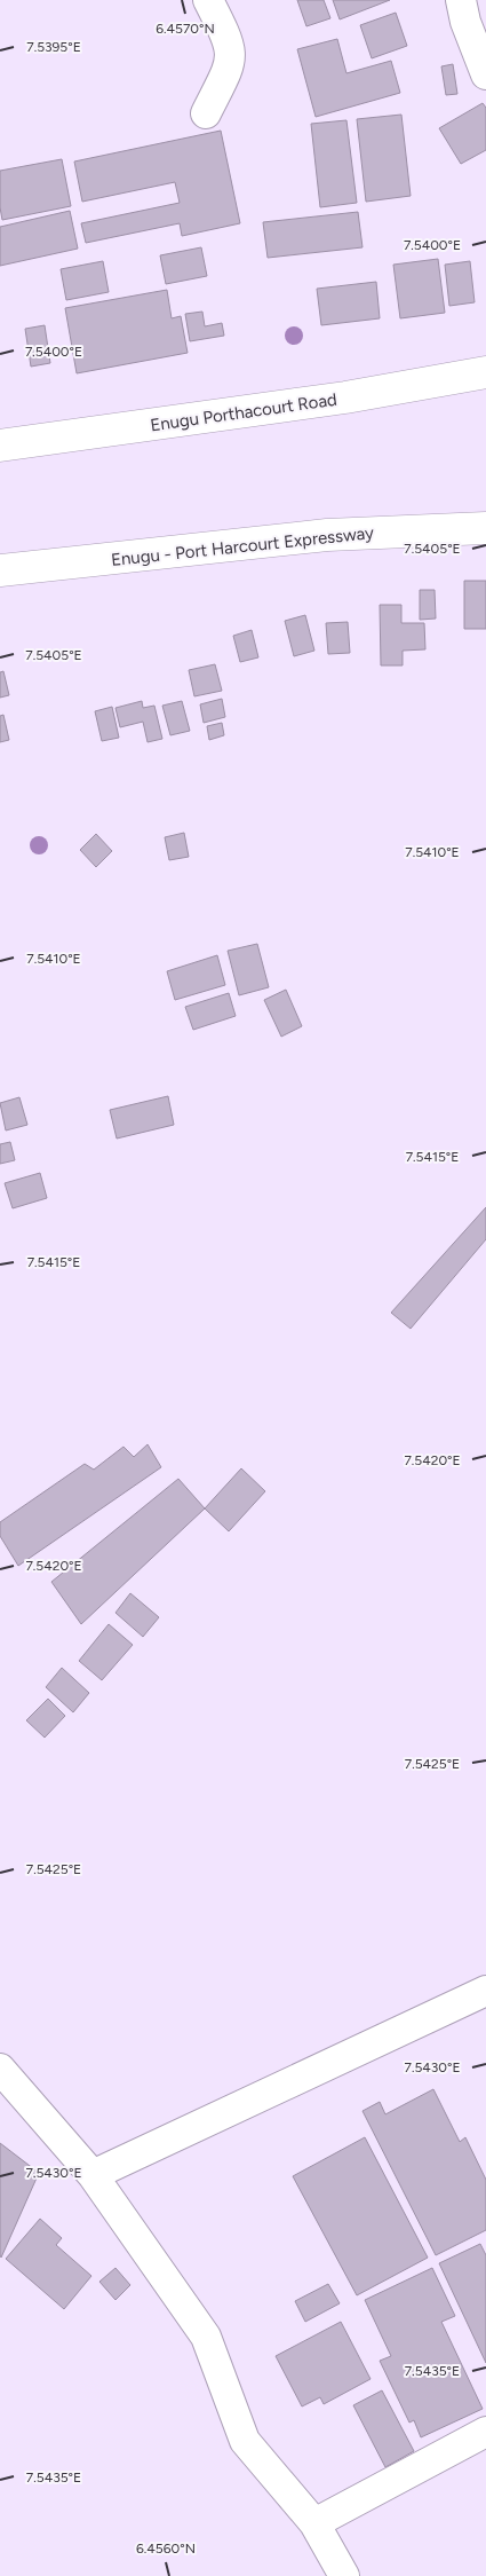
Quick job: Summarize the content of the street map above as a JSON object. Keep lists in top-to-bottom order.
{
  "streets": {
    "highway": ["Enugu Porthacourt Road", "Enugu - Port Harcourt Expressway"]
  },
  "coordinates": [
    "6.4570°N",
    "7.5395°E",
    "7.5400°E",
    "7.5405°E",
    "7.5410°E",
    "7.5415°E",
    "7.5420°E",
    "7.5425°E",
    "7.5430°E",
    "7.5435°E",
    "6.4560°N"
  ]
}
